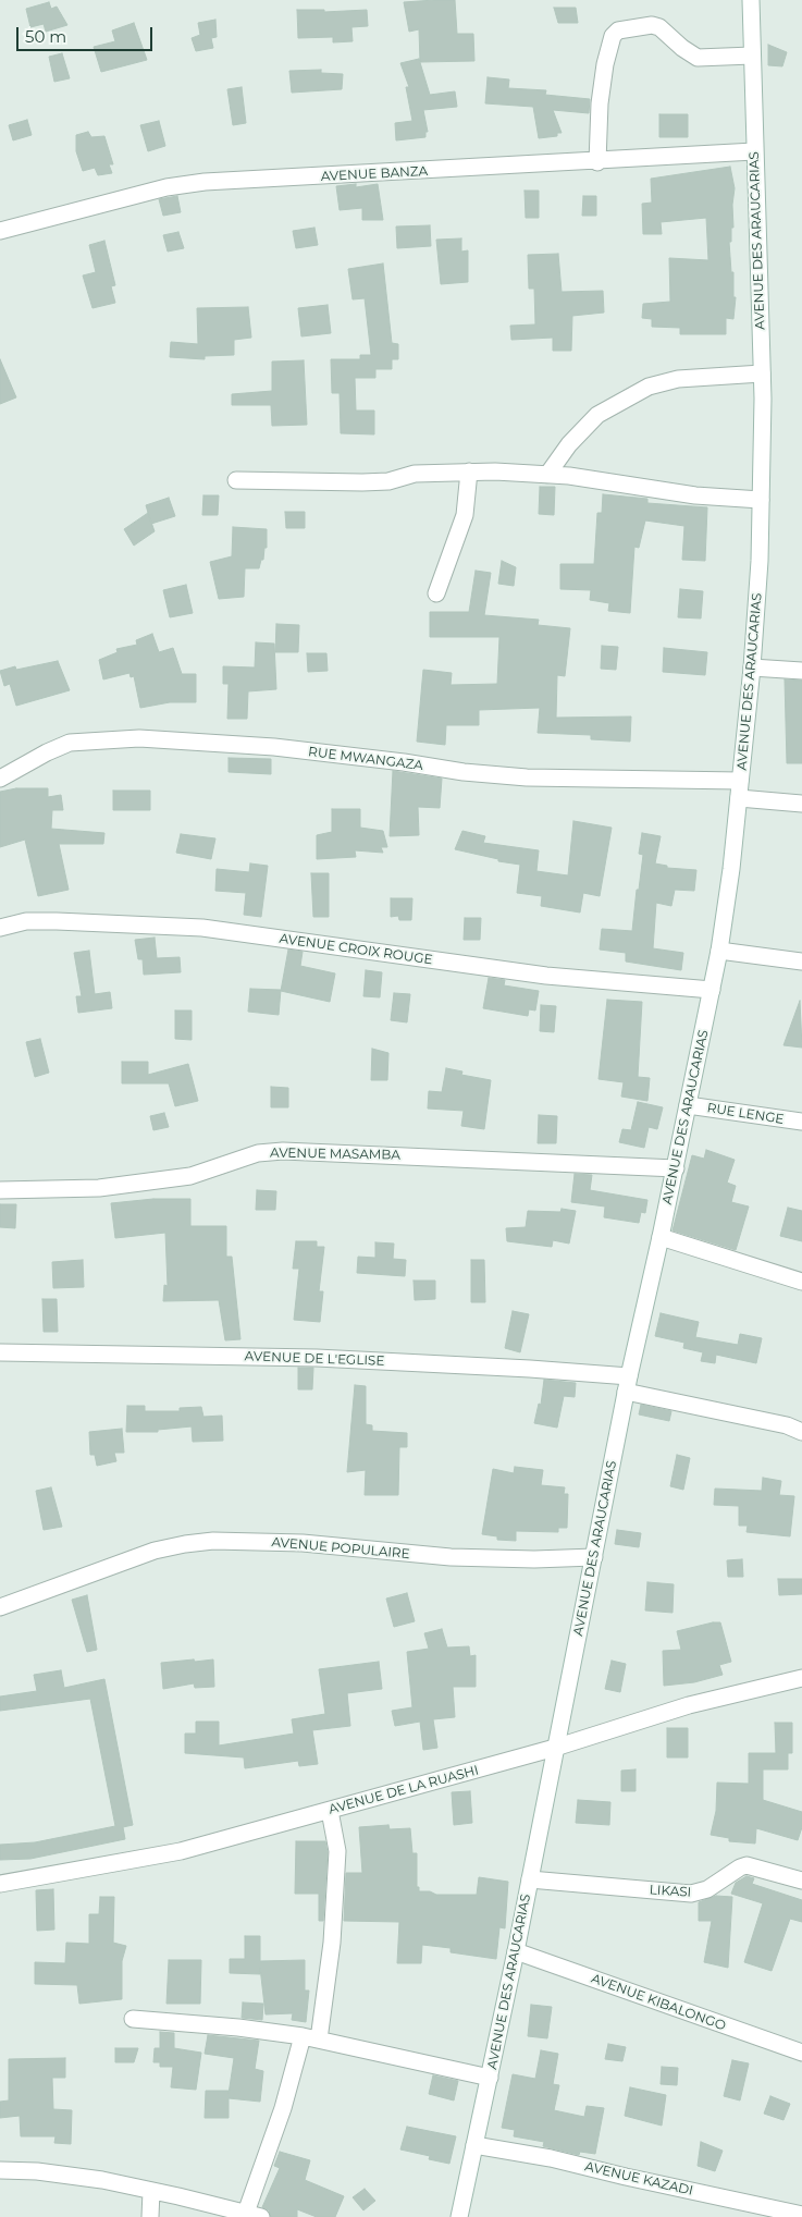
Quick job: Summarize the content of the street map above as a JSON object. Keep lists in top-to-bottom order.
{
  "streets": {
    "street": [
      "AVENUE BANZA",
      "AVENUE DES ARAUCARIAS",
      "RUE MWANGAZA",
      "AVENUE CROIX ROUGE",
      "RUE LENGE",
      "AVENUE MASAMBA",
      "AVENUE DE L'EGLISE",
      "AVENUE POPULAIRE",
      "AVENUE DE LA RUASHI",
      "LIKASI",
      "AVENUE KIBALONGO",
      "AVENUE KAZADI"
    ]
  },
  "crossings": [
    ["AVENUE BANZA", "AVENUE DES ARAUCARIAS"],
    ["AVENUE DES ARAUCARIAS", "RUE MWANGAZA"],
    ["AVENUE DES ARAUCARIAS", "AVENUE CROIX ROUGE"],
    ["AVENUE DES ARAUCARIAS", "RUE LENGE"],
    ["AVENUE DES ARAUCARIAS", "AVENUE MASAMBA"],
    ["AVENUE DES ARAUCARIAS", "AVENUE DE L'EGLISE"],
    ["AVENUE DES ARAUCARIAS", "AVENUE POPULAIRE"],
    ["AVENUE DES ARAUCARIAS", "AVENUE DE LA RUASHI"],
    ["AVENUE DES ARAUCARIAS", "LIKASI"],
    ["AVENUE DES ARAUCARIAS", "AVENUE KIBALONGO"],
    ["AVENUE DES ARAUCARIAS", "AVENUE KAZADI"]
  ],
  "scale_bar": "50 m"
}
